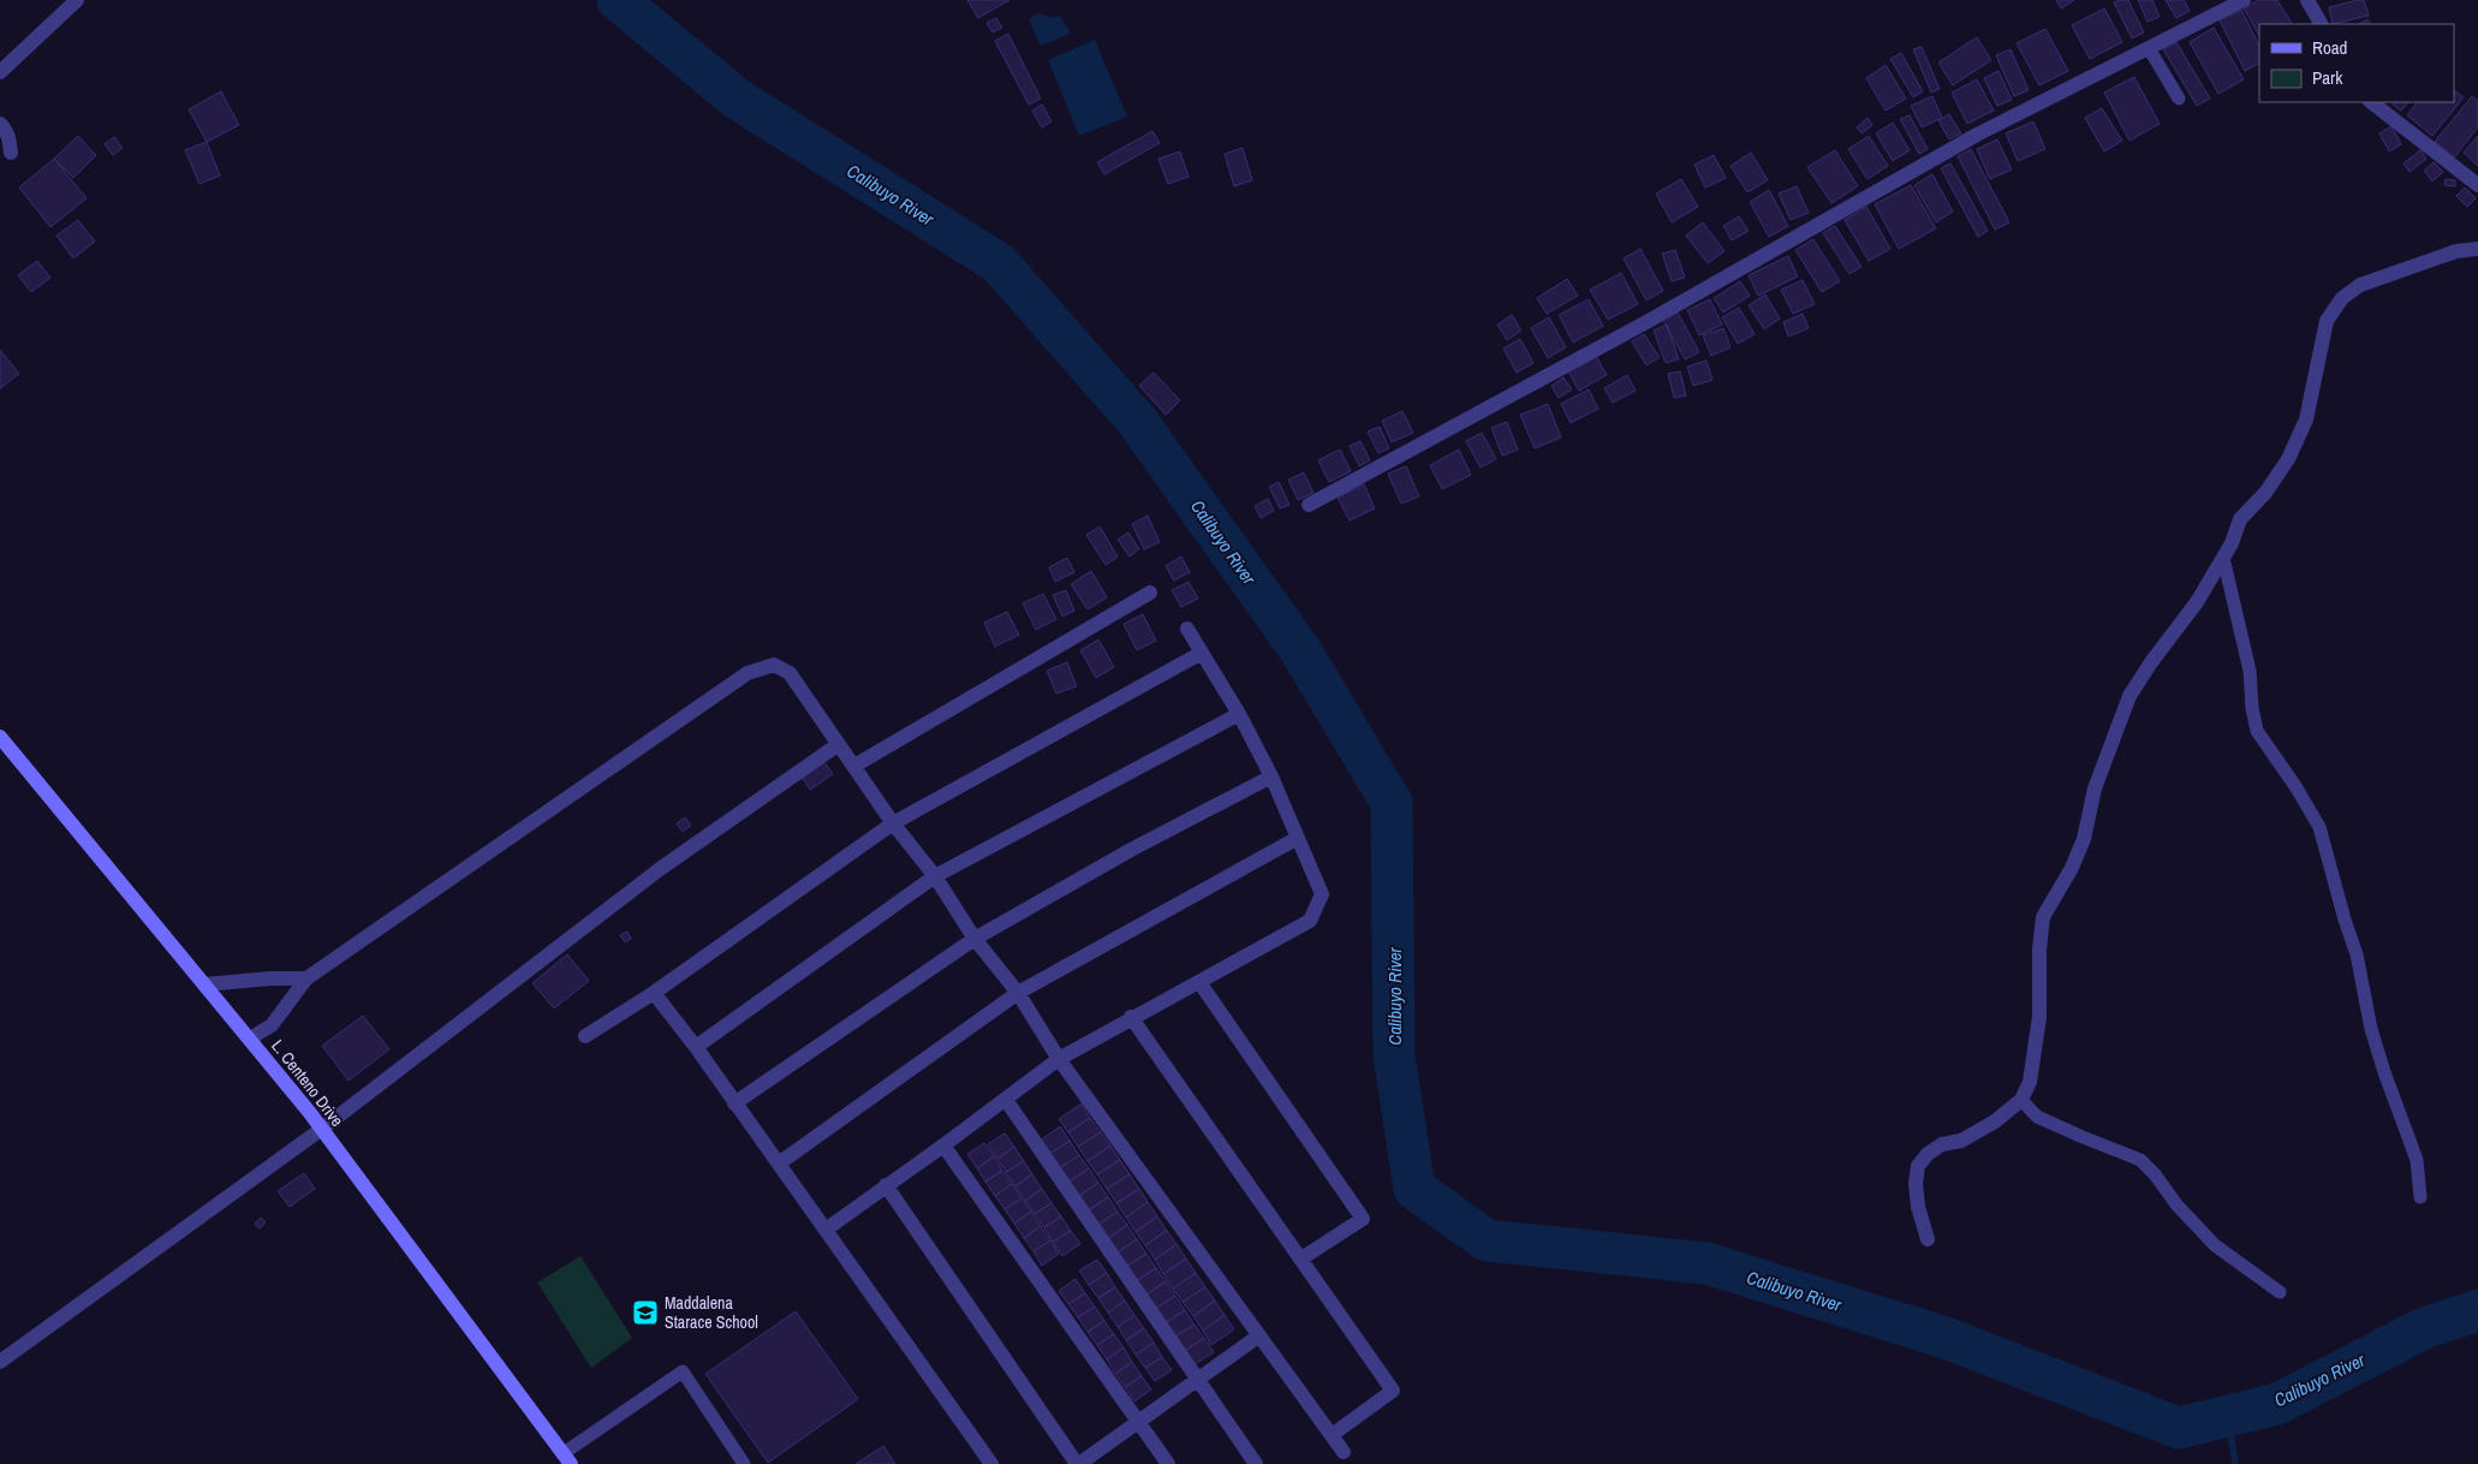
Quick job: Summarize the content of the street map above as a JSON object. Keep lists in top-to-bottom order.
{
  "streets": {
    "street": ["L. Centeno Drive"]
  },
  "water": ["Calibuyo River"],
  "places": {
    "school or university": ["Maddalena Starace School"]
  },
  "legend": ["Road", "Park"]
}
